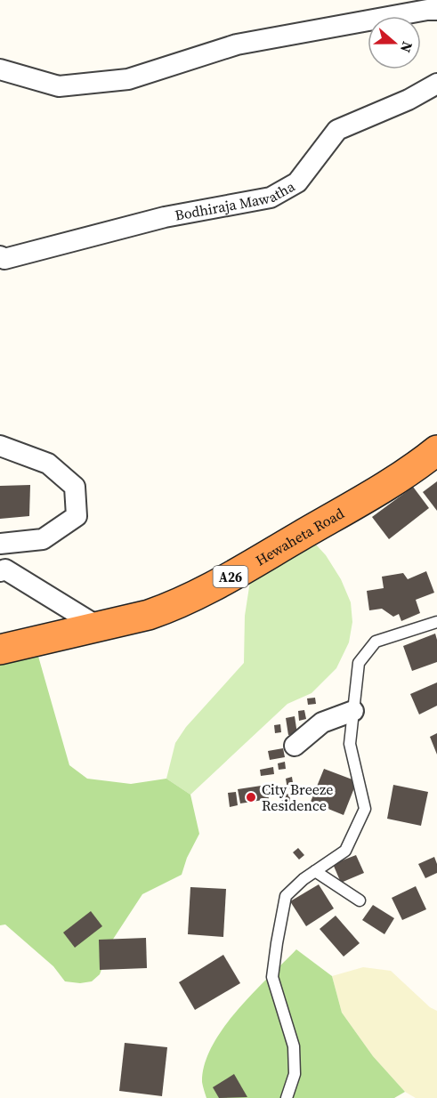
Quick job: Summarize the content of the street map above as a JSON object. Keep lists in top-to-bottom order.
{
  "streets": {
    "highway": ["Hewaheta Road", "A26"],
    "street": ["Bodhiraja Mawatha"]
  },
  "places": ["City Breeze Residence"],
  "north": "right"
}
